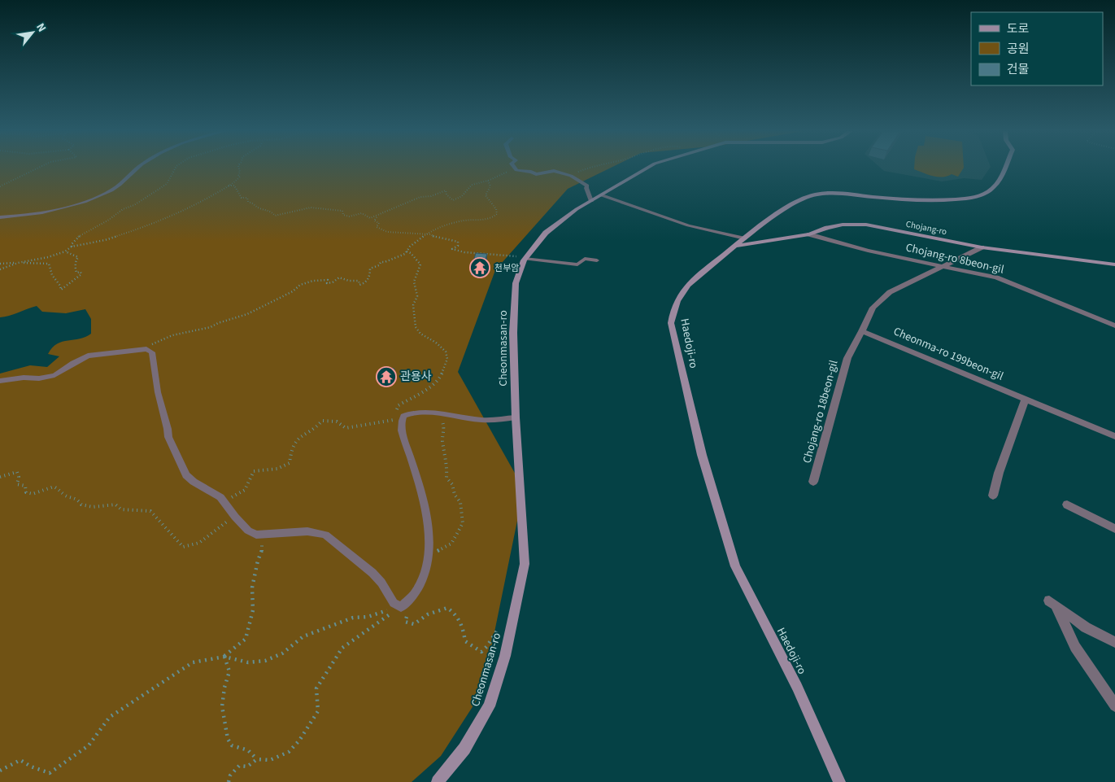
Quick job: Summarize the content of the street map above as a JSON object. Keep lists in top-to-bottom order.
{
  "streets": {
    "street": [
      "Chojang-ro",
      "Chojang-ro 8beon-gil",
      "Haedoji-ro",
      "Cheonmasan-ro",
      "Cheonma-ro 199beon-gil",
      "Chojang-ro 18beon-gil"
    ]
  },
  "crossings": [
    ["Chojang-ro", "Chojang-ro 8beon-gil"],
    ["Chojang-ro", "Haedoji-ro"],
    ["Chojang-ro", "Chojang-ro 18beon-gil"],
    ["Chojang-ro 8beon-gil", "Chojang-ro 18beon-gil"],
    ["Cheonma-ro 199beon-gil", "Chojang-ro 18beon-gil"]
  ],
  "places": {
    "temple": ["천부암", "관용사"]
  },
  "legend": ["도로", "공원", "건물"],
  "north": "top right"
}
